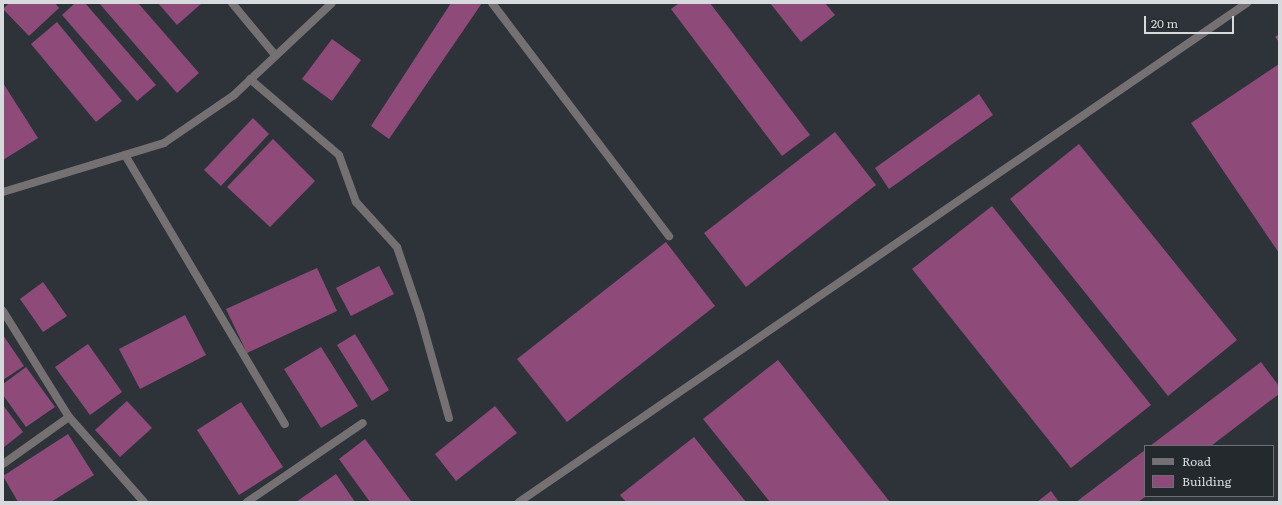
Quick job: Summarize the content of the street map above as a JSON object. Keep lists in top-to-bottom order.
{
  "legend": ["Road", "Building"],
  "scale_bar": "20 m"
}
